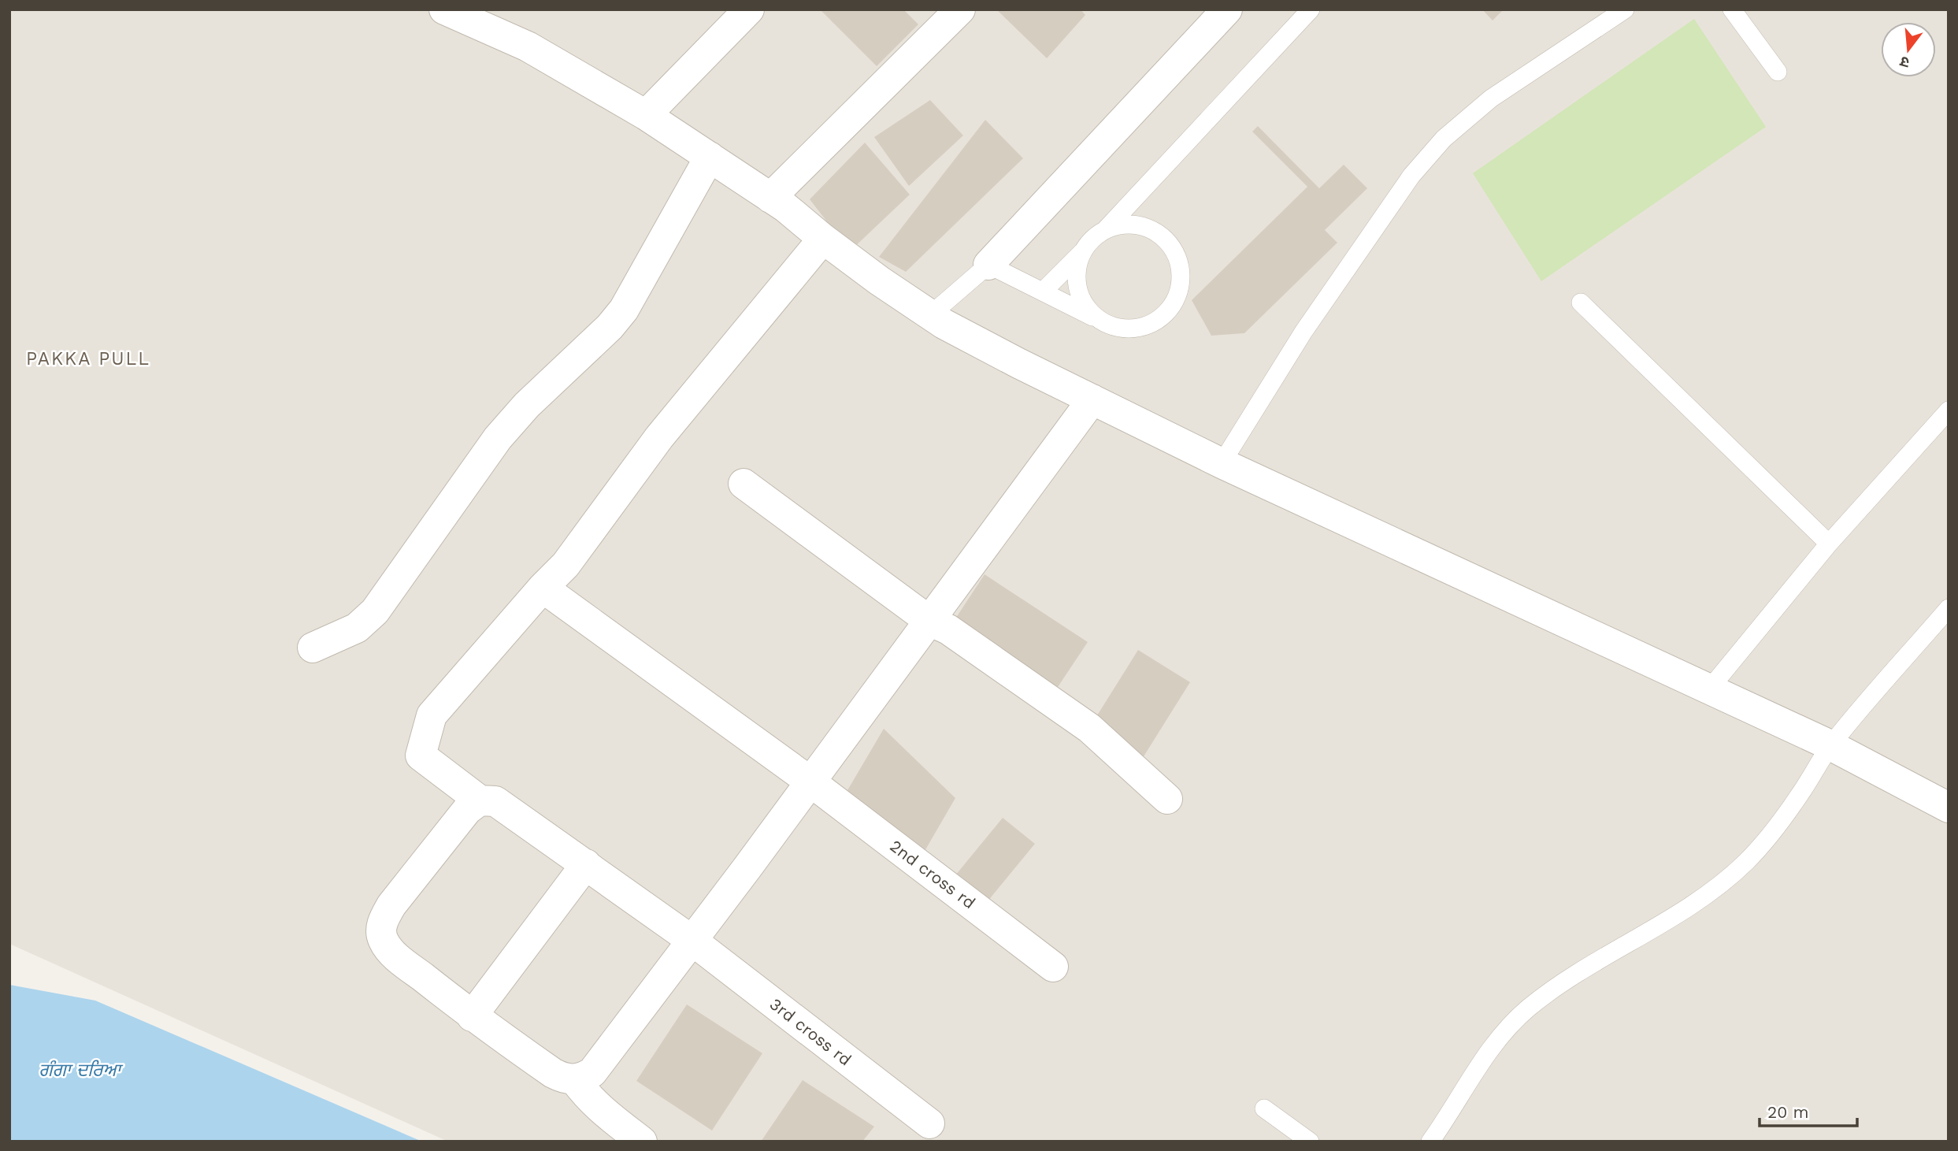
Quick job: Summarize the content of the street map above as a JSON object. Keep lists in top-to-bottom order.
{
  "streets": {
    "street": ["2nd cross rd", "3rd cross rd"]
  },
  "districts": ["PAKKA PULL"],
  "water": ["ਗੰਗਾ ਦਰਿਆ"],
  "scale_bar": "20 m",
  "north": "bottom"
}
